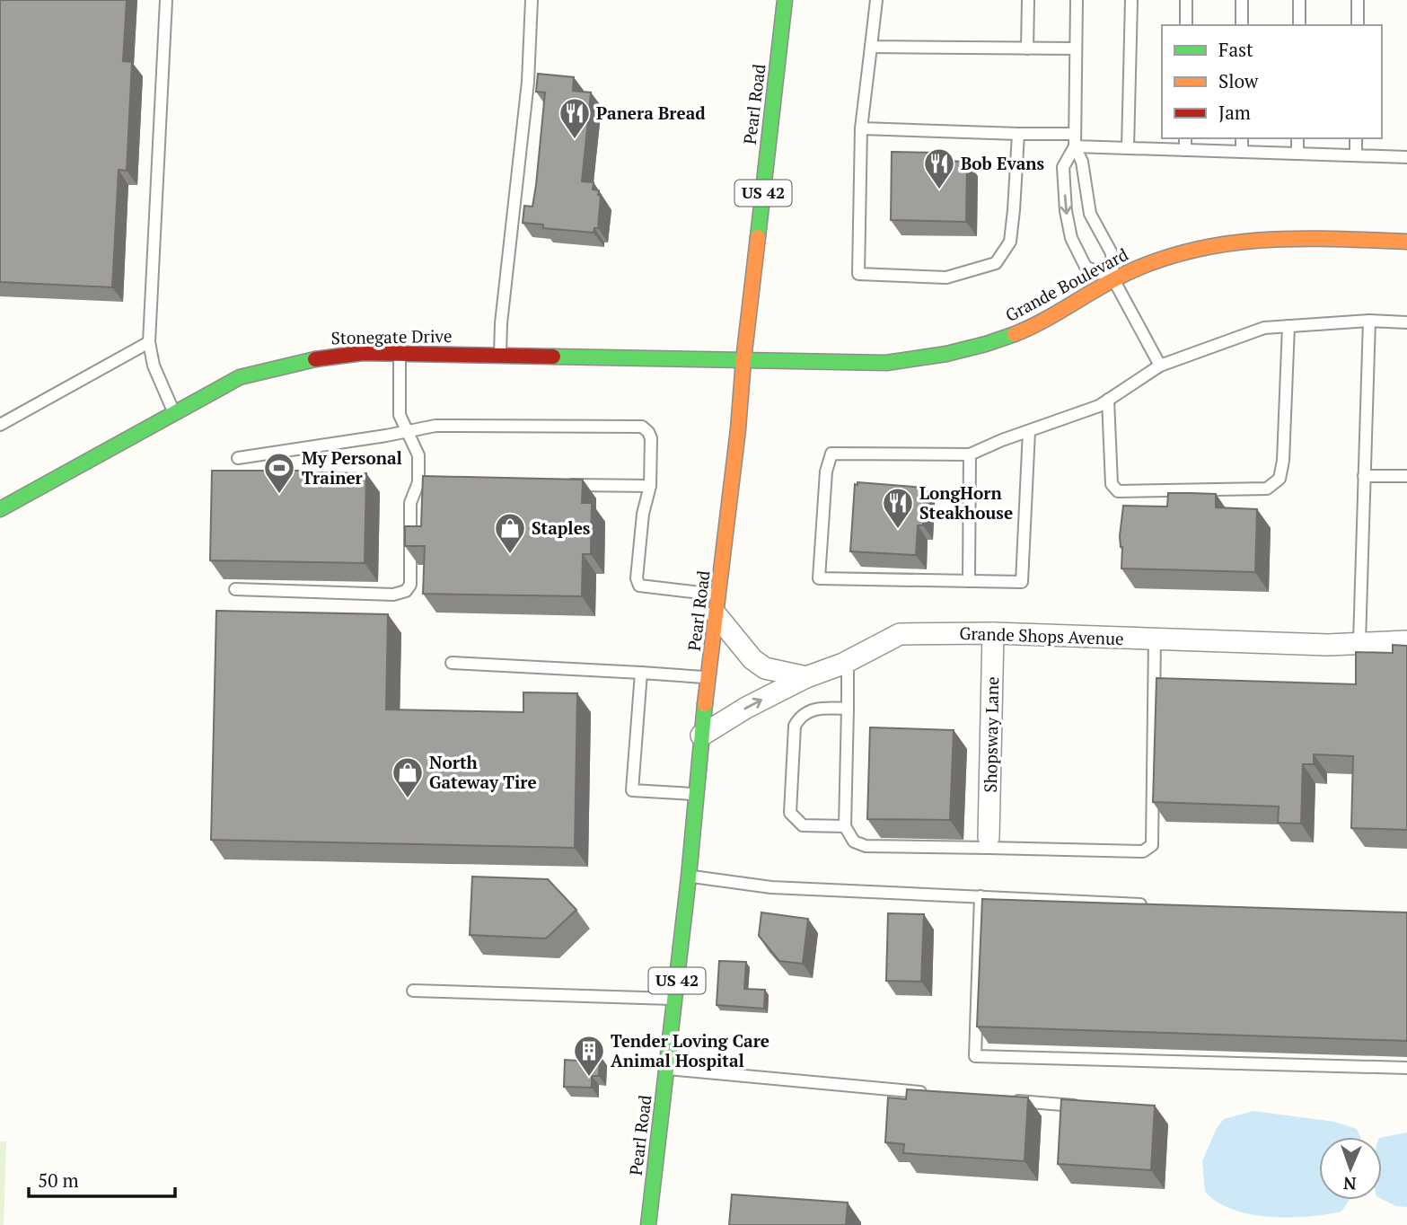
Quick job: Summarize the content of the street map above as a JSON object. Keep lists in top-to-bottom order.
{
  "streets": {
    "street": [
      "Pearl Road",
      "US 42",
      "Grande Boulevard",
      "Stonegate Drive",
      "Grande Shops Avenue",
      "Shopsway Lane"
    ]
  },
  "crossings": [
    ["Pearl Road", "Grande Boulevard"],
    ["Pearl Road", "Stonegate Drive"],
    ["Pearl Road", "Grande Shops Avenue"],
    ["Grande Boulevard", "Stonegate Drive"],
    ["Grande Shops Avenue", "Shopsway Lane"]
  ],
  "places": {
    "restaurant": ["Panera Bread", "Bob Evans", "LongHorn Steakhouse"],
    "sports": ["My Personal Trainer"],
    "shop": ["Staples", "North Gateway Tire"],
    "building": ["Tender Loving Care Animal Hospital"]
  },
  "legend": ["Fast", "Slow", "Jam"],
  "scale_bar": "50 m",
  "north": "bottom"
}
